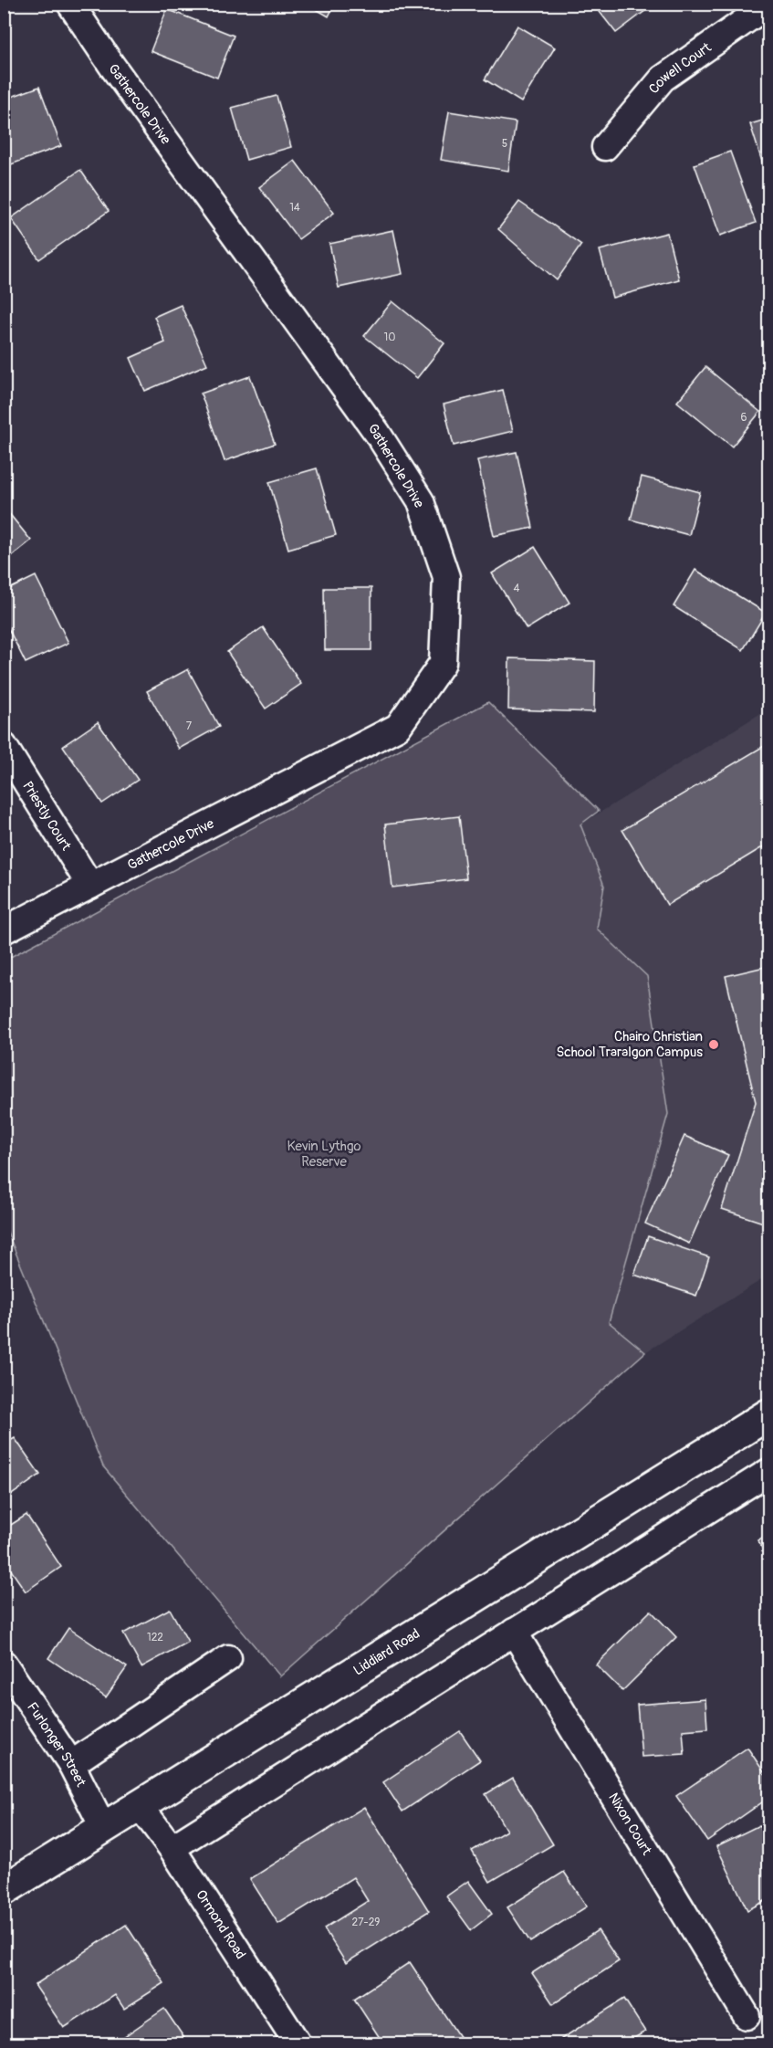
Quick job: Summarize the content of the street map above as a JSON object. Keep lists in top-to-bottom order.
{
  "streets": {
    "street": [
      "Cowell Court",
      "Gathercole Drive",
      "Priestly Court",
      "Liddiard Road",
      "Furlonger Street",
      "Nixon Court",
      "Ormond Road"
    ]
  },
  "crossings": [
    ["Gathercole Drive", "Priestly Court"],
    ["Liddiard Road", "Furlonger Street"],
    ["Liddiard Road", "Ormond Road"]
  ],
  "parks": ["Kevin Lythgo Reserve"],
  "places": ["Chairo Christian School Traralgon Campus"],
  "house_numbers": [
    "5",
    "14",
    "10",
    "6",
    "4",
    "7",
    "122",
    "27-29"
  ]
}
